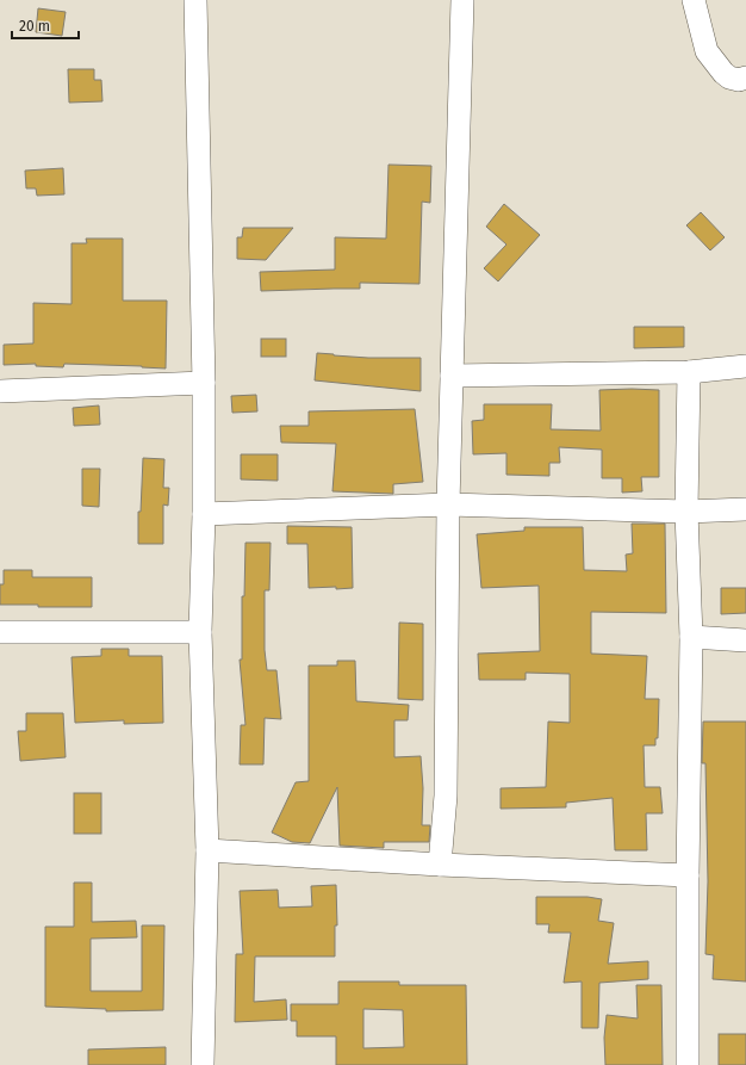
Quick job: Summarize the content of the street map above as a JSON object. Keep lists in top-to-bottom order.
{
  "scale_bar": "20 m"
}
